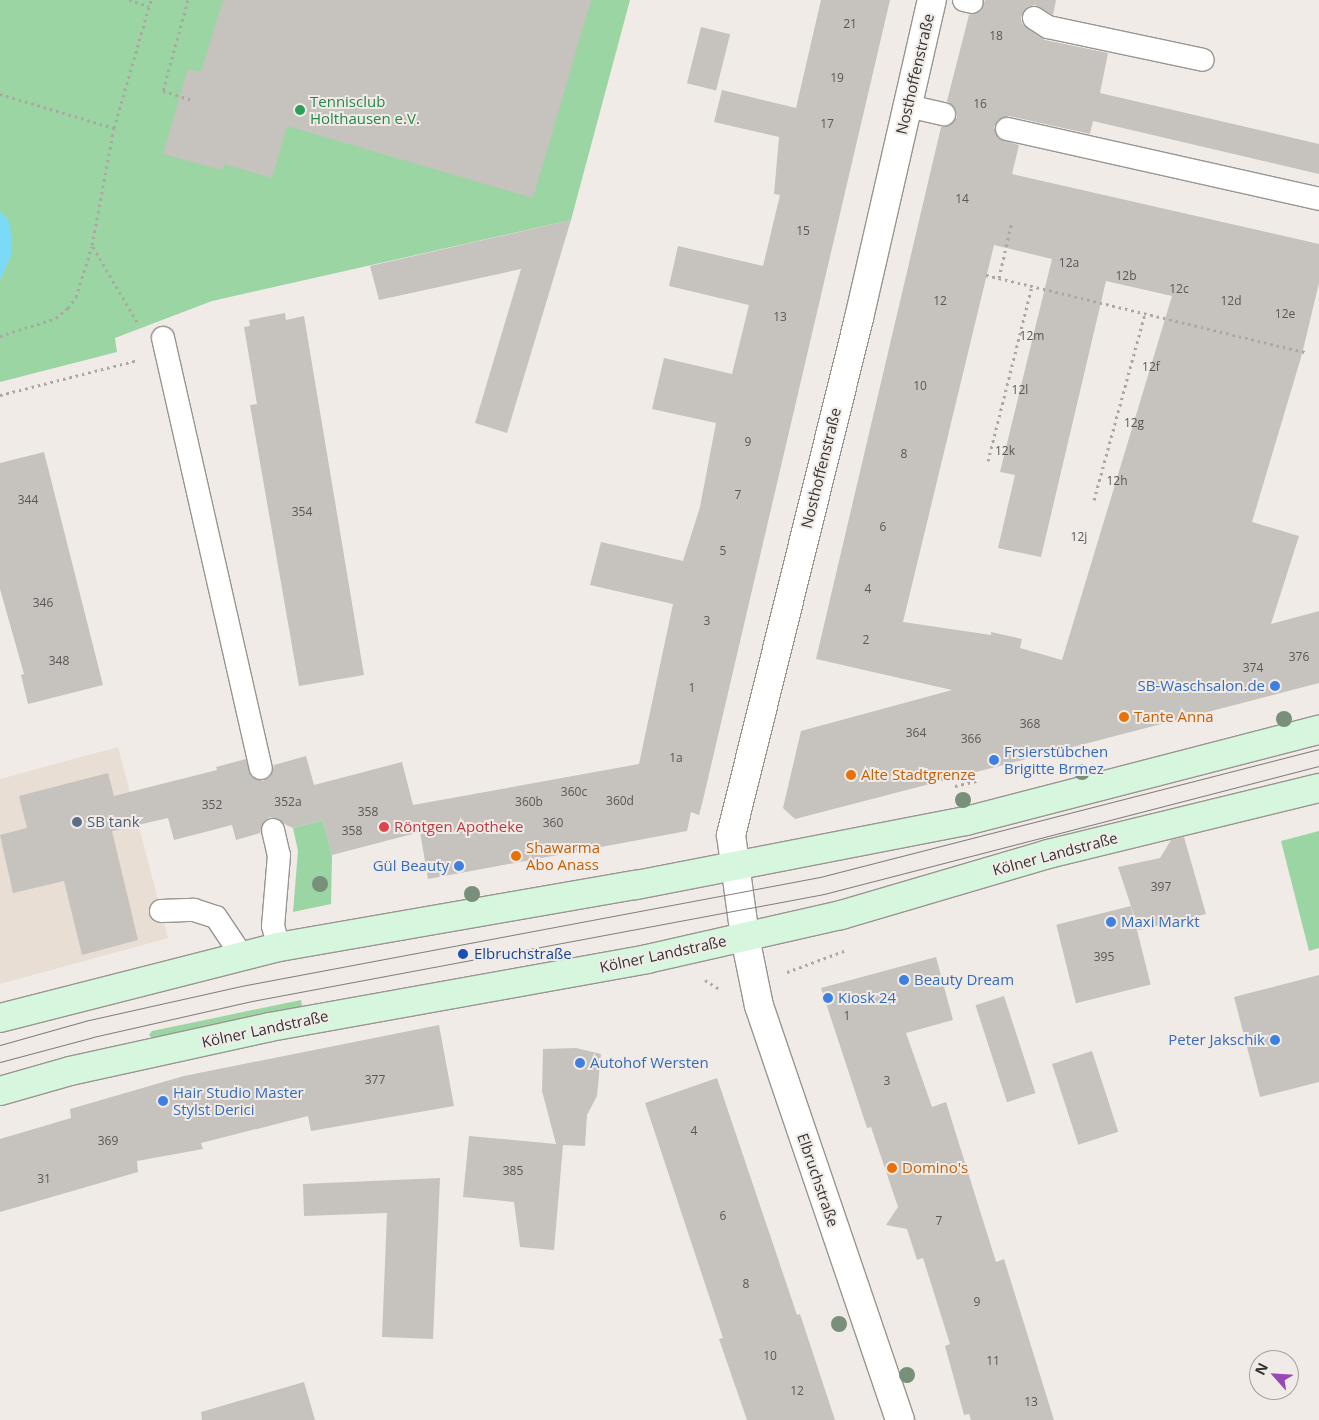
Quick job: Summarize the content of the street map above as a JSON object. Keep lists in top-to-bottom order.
{
  "streets": {
    "main road": ["Kölner Landstraße"],
    "street": ["Nosthoffenstraße", "Elbruchstraße"]
  },
  "crossings": [
    ["Nosthoffenstraße", "Kölner Landstraße"],
    ["Nosthoffenstraße", "Elbruchstraße"],
    ["Kölner Landstraße", "Elbruchstraße"]
  ],
  "places": [
    "Tennisclub Holthausen e.V.",
    "SB-Waschsalon.de",
    "Tante Anna",
    "Frsierstübchen Brigitte Brmez",
    "Alte Stadtgrenze",
    "SB tank",
    "Röntgen Apotheke",
    "Shawarma Abo Anass",
    "Gül Beauty",
    "Maxi Markt",
    "Elbruchstraße",
    "Beauty Dream",
    "Kiosk 24",
    "Peter Jakschik",
    "Autohof Wersten",
    "Hair Studio Master Stylst Derici",
    "Domino's"
  ],
  "house_numbers": [
    "21",
    "18",
    "19",
    "16",
    "17",
    "14",
    "15",
    "12a",
    "12b",
    "12c",
    "12",
    "12d",
    "12e",
    "13",
    "12m",
    "12f",
    "10",
    "12l",
    "12g",
    "9",
    "12k",
    "8",
    "12h",
    "7",
    "344",
    "354",
    "6",
    "12j",
    "5",
    "4",
    "346",
    "3",
    "2",
    "376",
    "348",
    "374",
    "1",
    "368",
    "364",
    "366",
    "1a",
    "360c",
    "360d",
    "352a",
    "360b",
    "352",
    "358",
    "360",
    "358",
    "397",
    "395",
    "1",
    "377",
    "3",
    "4",
    "369",
    "385",
    "31",
    "6",
    "7",
    "8",
    "9",
    "10",
    "11",
    "12",
    "13"
  ],
  "north": "top left"
}
